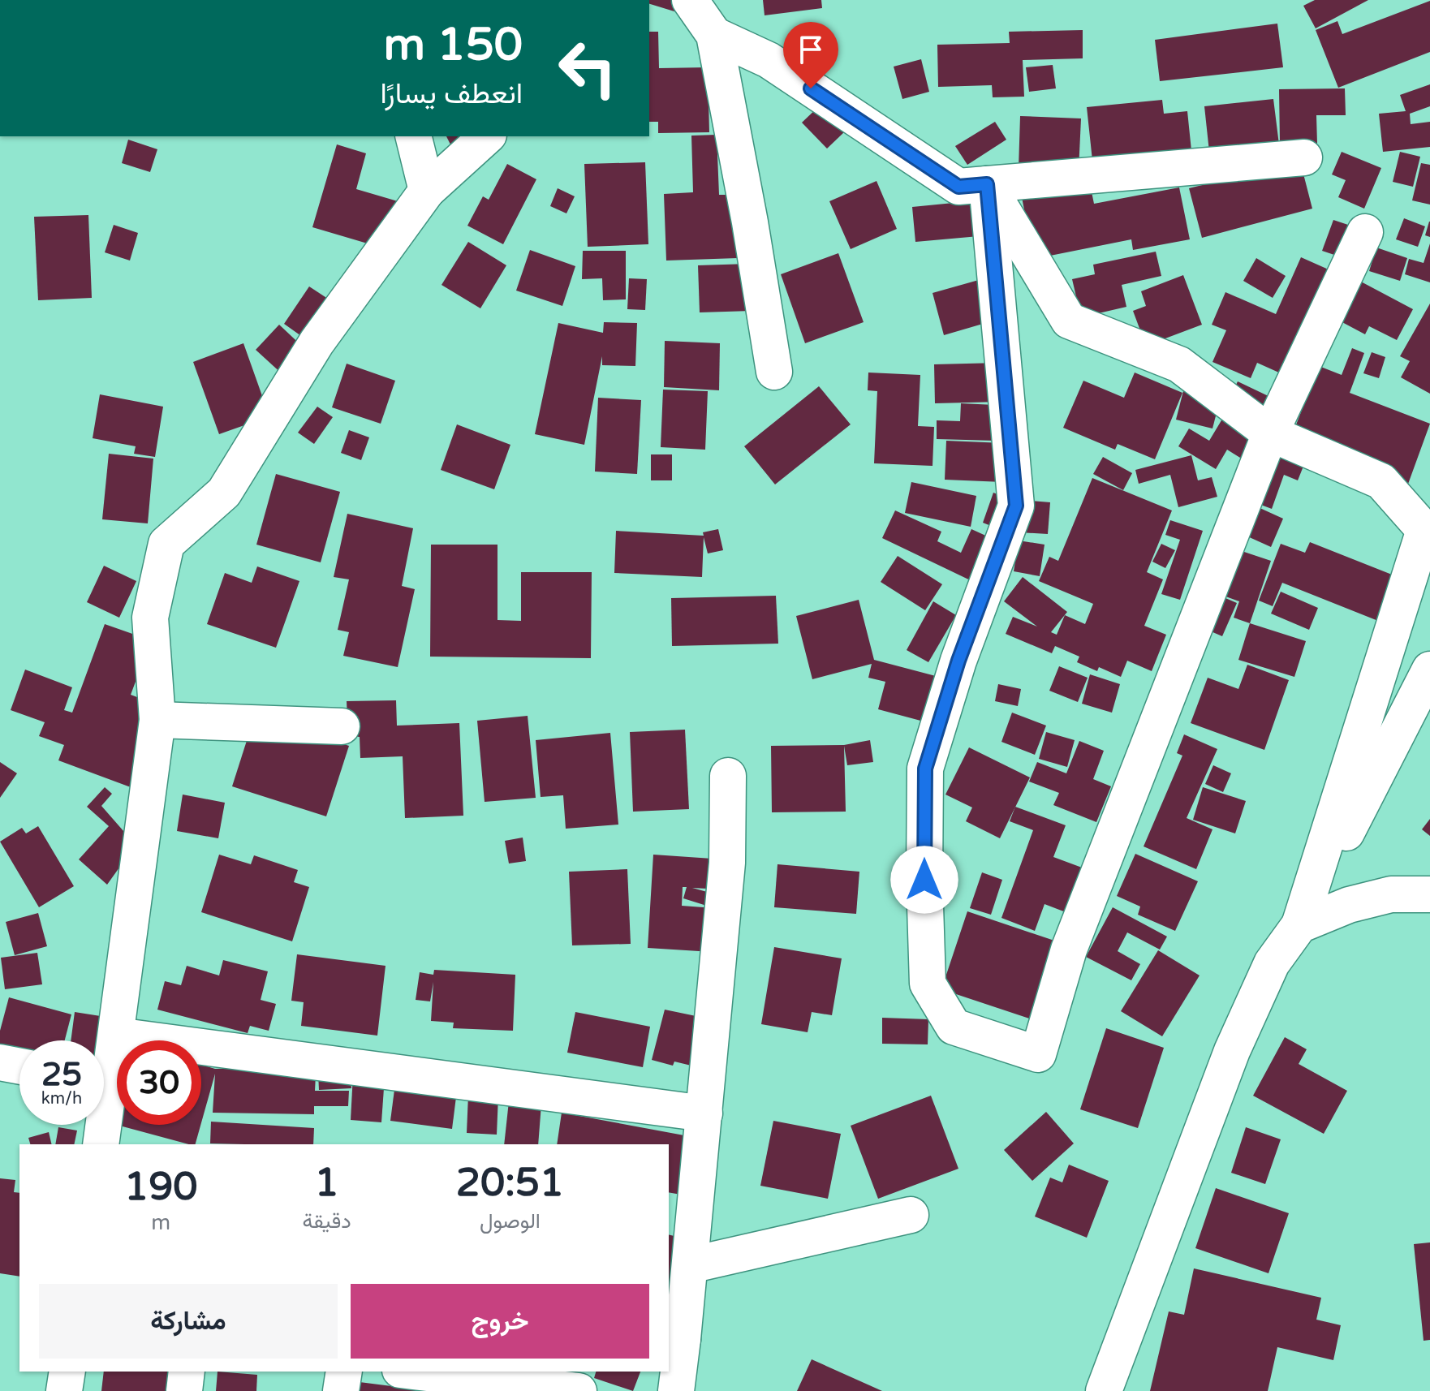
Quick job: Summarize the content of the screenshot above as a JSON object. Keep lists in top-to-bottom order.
{
  "page": {
    "turn": ["150 m", "انعطف يسارًا"],
    "speed": "25 km/h",
    "limit": "30",
    "eta": [
      "20:51",
      "الوصول",
      "1",
      "دقيقة",
      "190",
      "m"
    ],
    "buttons": ["خروج", "مشاركة"]
  }
}
